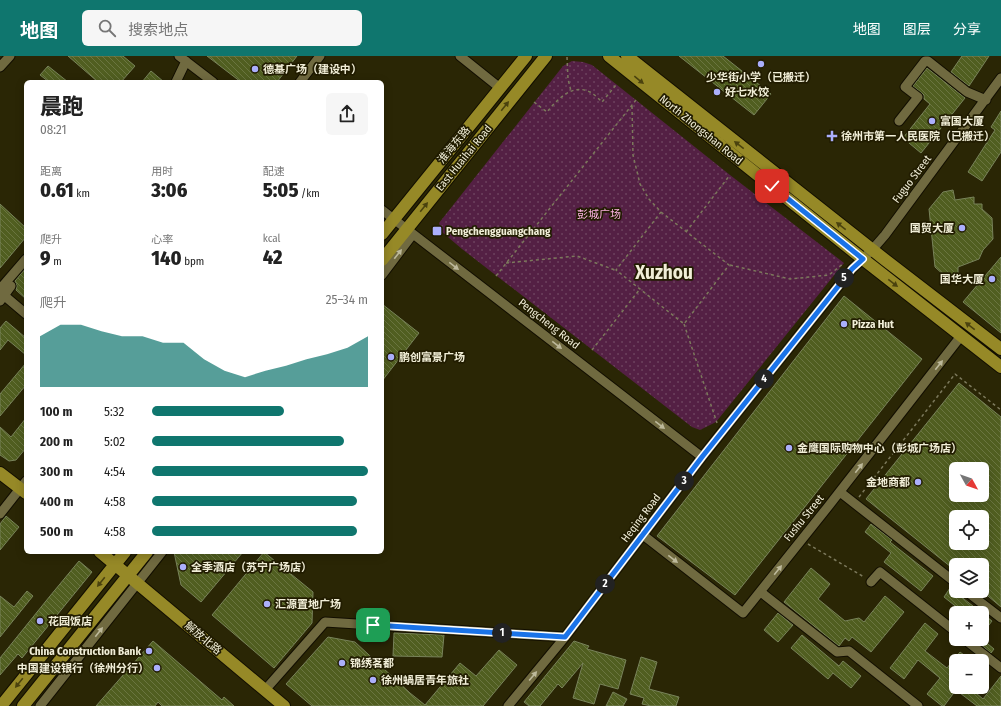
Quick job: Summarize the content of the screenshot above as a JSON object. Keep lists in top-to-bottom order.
{
  "streets": {
    "main road": [
      "North Zhongshan Road",
      "淮海东路",
      "East Huaihai Road",
      "解放北路"
    ],
    "street": [
      "Fuguo Street",
      "Pengcheng Road",
      "Heqing Road",
      "Fushu Street"
    ]
  },
  "crossings": [
    ["North Zhongshan Road", "Fuguo Street"],
    ["North Zhongshan Road", "Fushu Street"],
    ["淮海东路", "Pengcheng Road"],
    ["East Huaihai Road", "Pengcheng Road"],
    ["Fuguo Street", "Heqing Road"],
    ["Pengcheng Road", "Heqing Road"],
    ["Heqing Road", "Fushu Street"]
  ],
  "one_way": ["East Huaihai Road", "Pengcheng Road"],
  "districts": ["Xuzhou"],
  "parks": ["彭城广场"],
  "places": {
    "other": [
      "少华街小学（已搬迁）",
      "德基广场（建设中）",
      "好七水饺",
      "富国大厦",
      "国贸大厦",
      "国华大厦",
      "Pizza Hut",
      "鹏创富景广场",
      "金鹰国际购物中心（彭城广场店）",
      "金地商都",
      "全季酒店（苏宁广场店）",
      "汇源置地广场",
      "花园饭店",
      "China Construction Bank",
      "锦绣茗都",
      "中国建设银行（徐州分行）",
      "徐州蝸居青年旅社"
    ],
    "health": ["徐州市第一人民医院（已搬迁）"],
    "transit": ["Pengchengguangchang"]
  },
  "north": "bottom right",
  "page": {
    "header": "地图",
    "search": "搜索地点",
    "nav": ["地图", "图层", "分享"],
    "heading": ["晨跑", "08:21"],
    "stats": [
      ["距离", "0.61 km"],
      ["用时", "3:06"],
      ["配速", "5:05 /km"],
      ["爬升", "9 m"],
      ["心率", "140 bpm"],
      ["kcal", "42"]
    ],
    "pins": [
      "5",
      "4",
      "3",
      "2",
      "1"
    ],
    "chart": ["爬升", "25–34 m"],
    "list": [
      {
        "name": "100 m",
        "note": "5:32"
      },
      {
        "name": "200 m",
        "note": "5:02"
      },
      {
        "name": "300 m",
        "note": "4:54"
      },
      {
        "name": "400 m",
        "note": "4:58"
      },
      {
        "name": "500 m",
        "note": "4:58"
      }
    ],
    "map_buttons": ["+", "−"]
  }
}
